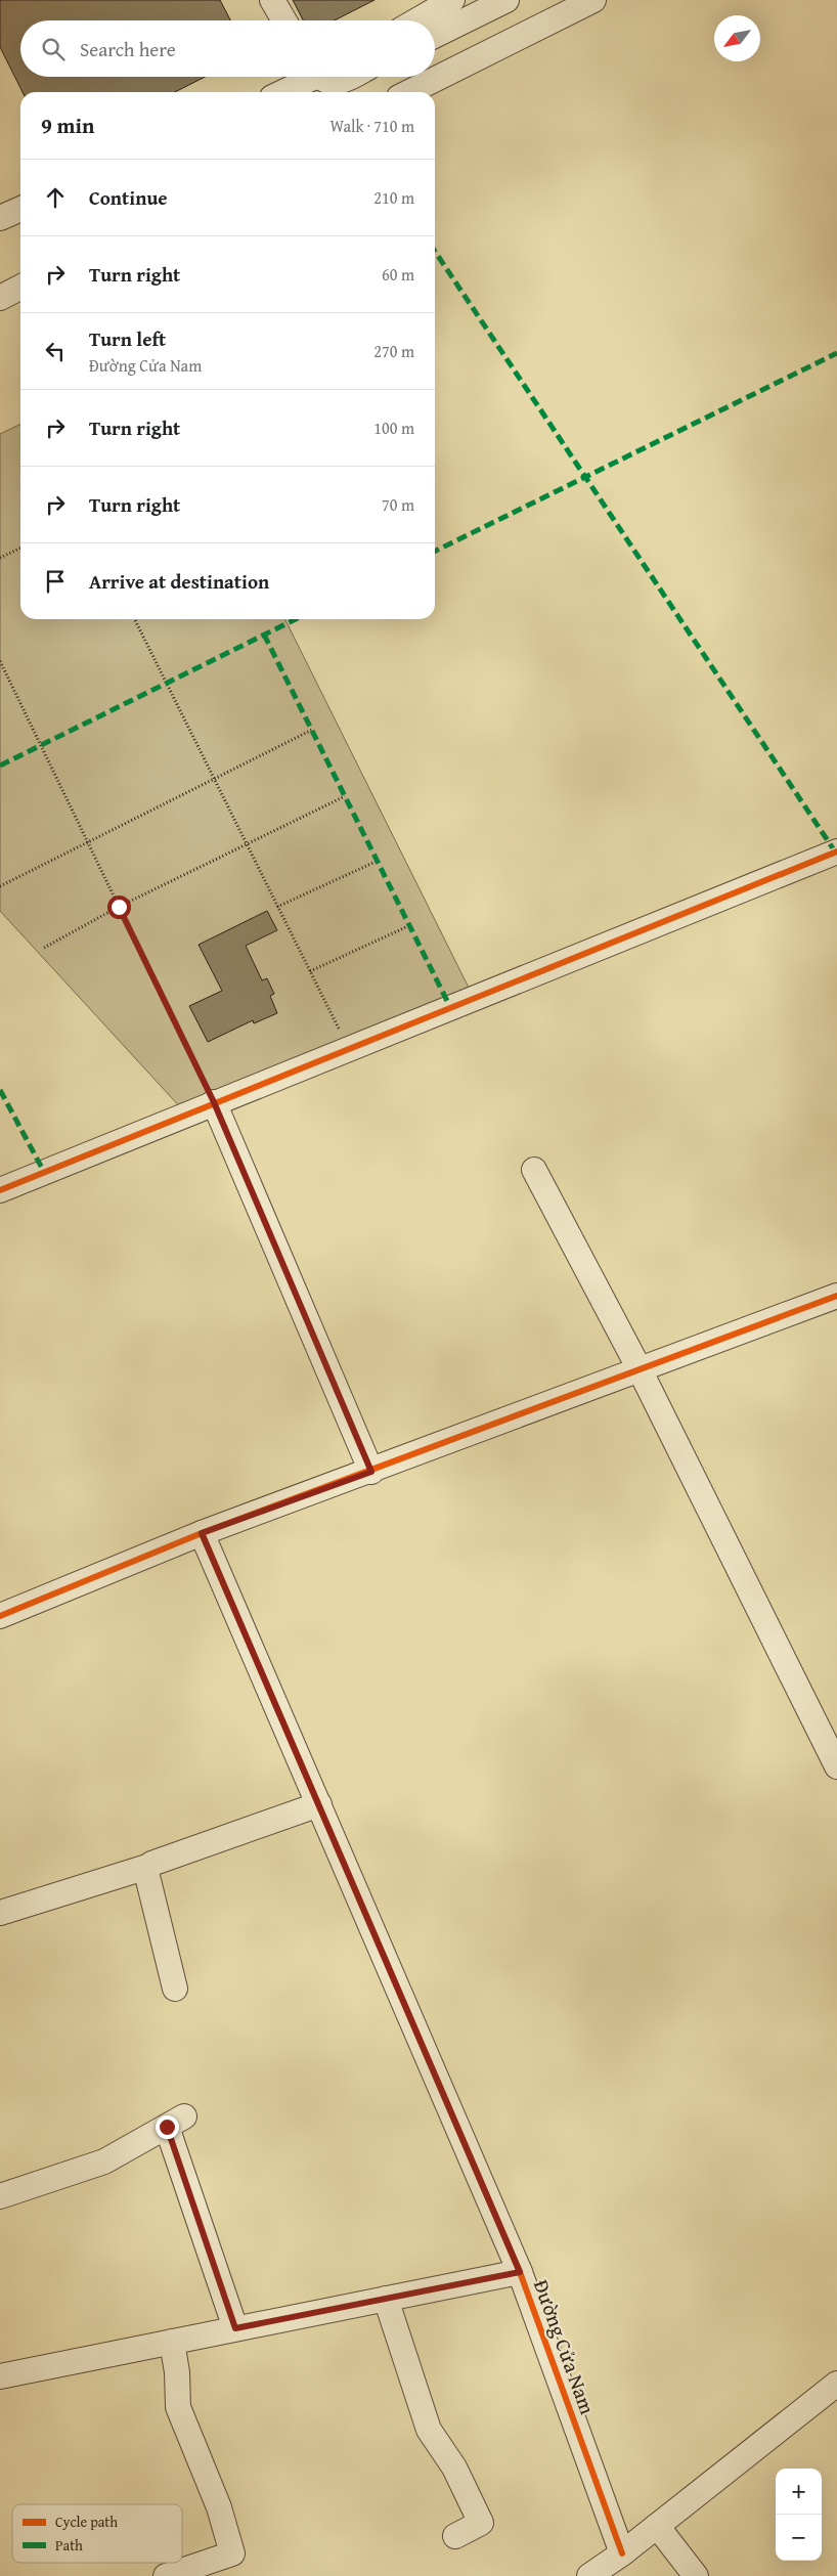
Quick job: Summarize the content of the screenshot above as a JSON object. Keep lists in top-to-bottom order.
{
  "streets": {
    "street": ["Đường Cửa Nam"]
  },
  "legend": ["Cycle path", "Path"],
  "north": "bottom left",
  "page": {
    "search": "Search here",
    "heading": ["9 min", "Walk · 710 m"],
    "list": [
      ["Continue", "210 m"],
      ["Turn right", "60 m"],
      ["Turn left", "Đường Cửa Nam", "270 m"],
      ["Turn right", "100 m"],
      ["Turn right", "70 m"],
      "Arrive at destination"
    ],
    "map_buttons": ["+", "−"]
  }
}
